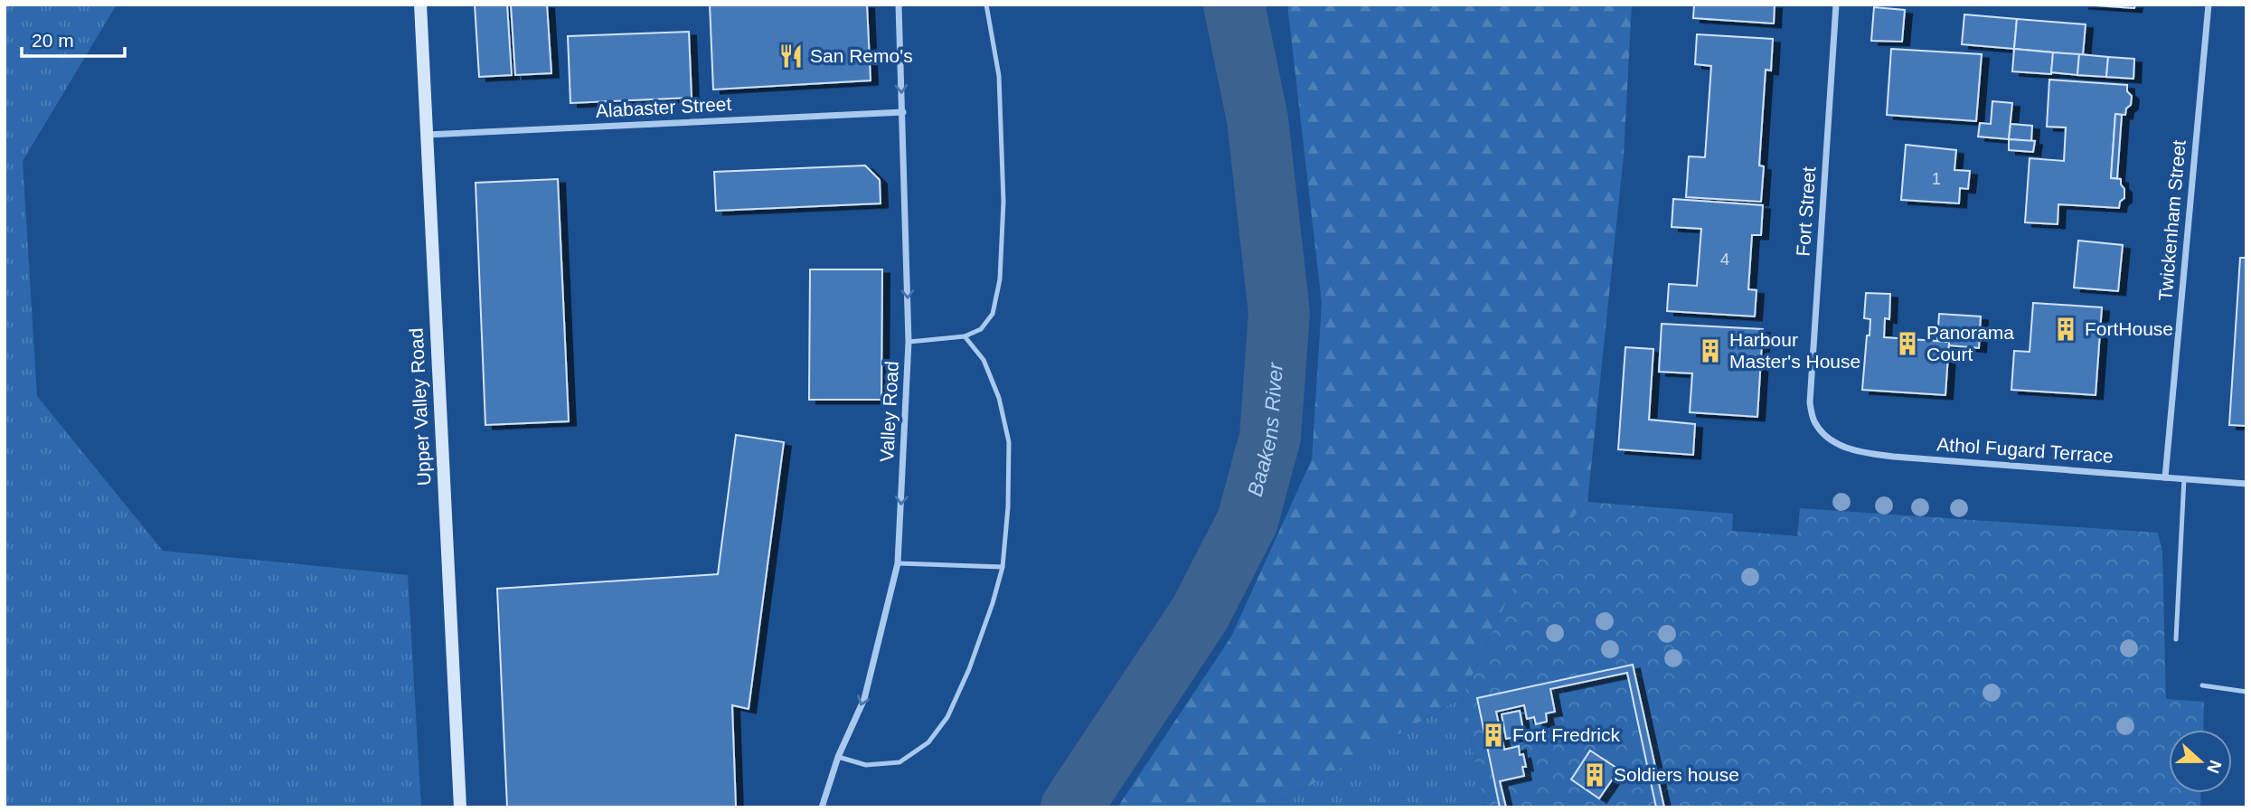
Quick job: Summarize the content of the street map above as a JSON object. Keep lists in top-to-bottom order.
{
  "streets": {
    "street": [
      "Alabaster Street",
      "Fort Street",
      "Twickenham Street",
      "Upper Valley Road",
      "Valley Road",
      "Athol Fugard Terrace"
    ]
  },
  "crossings": [
    ["Alabaster Street", "Upper Valley Road"],
    ["Alabaster Street", "Valley Road"],
    ["Fort Street", "Athol Fugard Terrace"],
    ["Twickenham Street", "Athol Fugard Terrace"]
  ],
  "one_way": ["Valley Road"],
  "water": ["Baakens River"],
  "places": {
    "restaurant": ["San Remo's"],
    "building": [
      "FortHouse",
      "Panorama Court",
      "Harbour Master's House",
      "Fort Fredrick",
      "Soldiers house"
    ]
  },
  "house_numbers": ["1", "4"],
  "scale_bar": "20 m",
  "north": "right"
}
